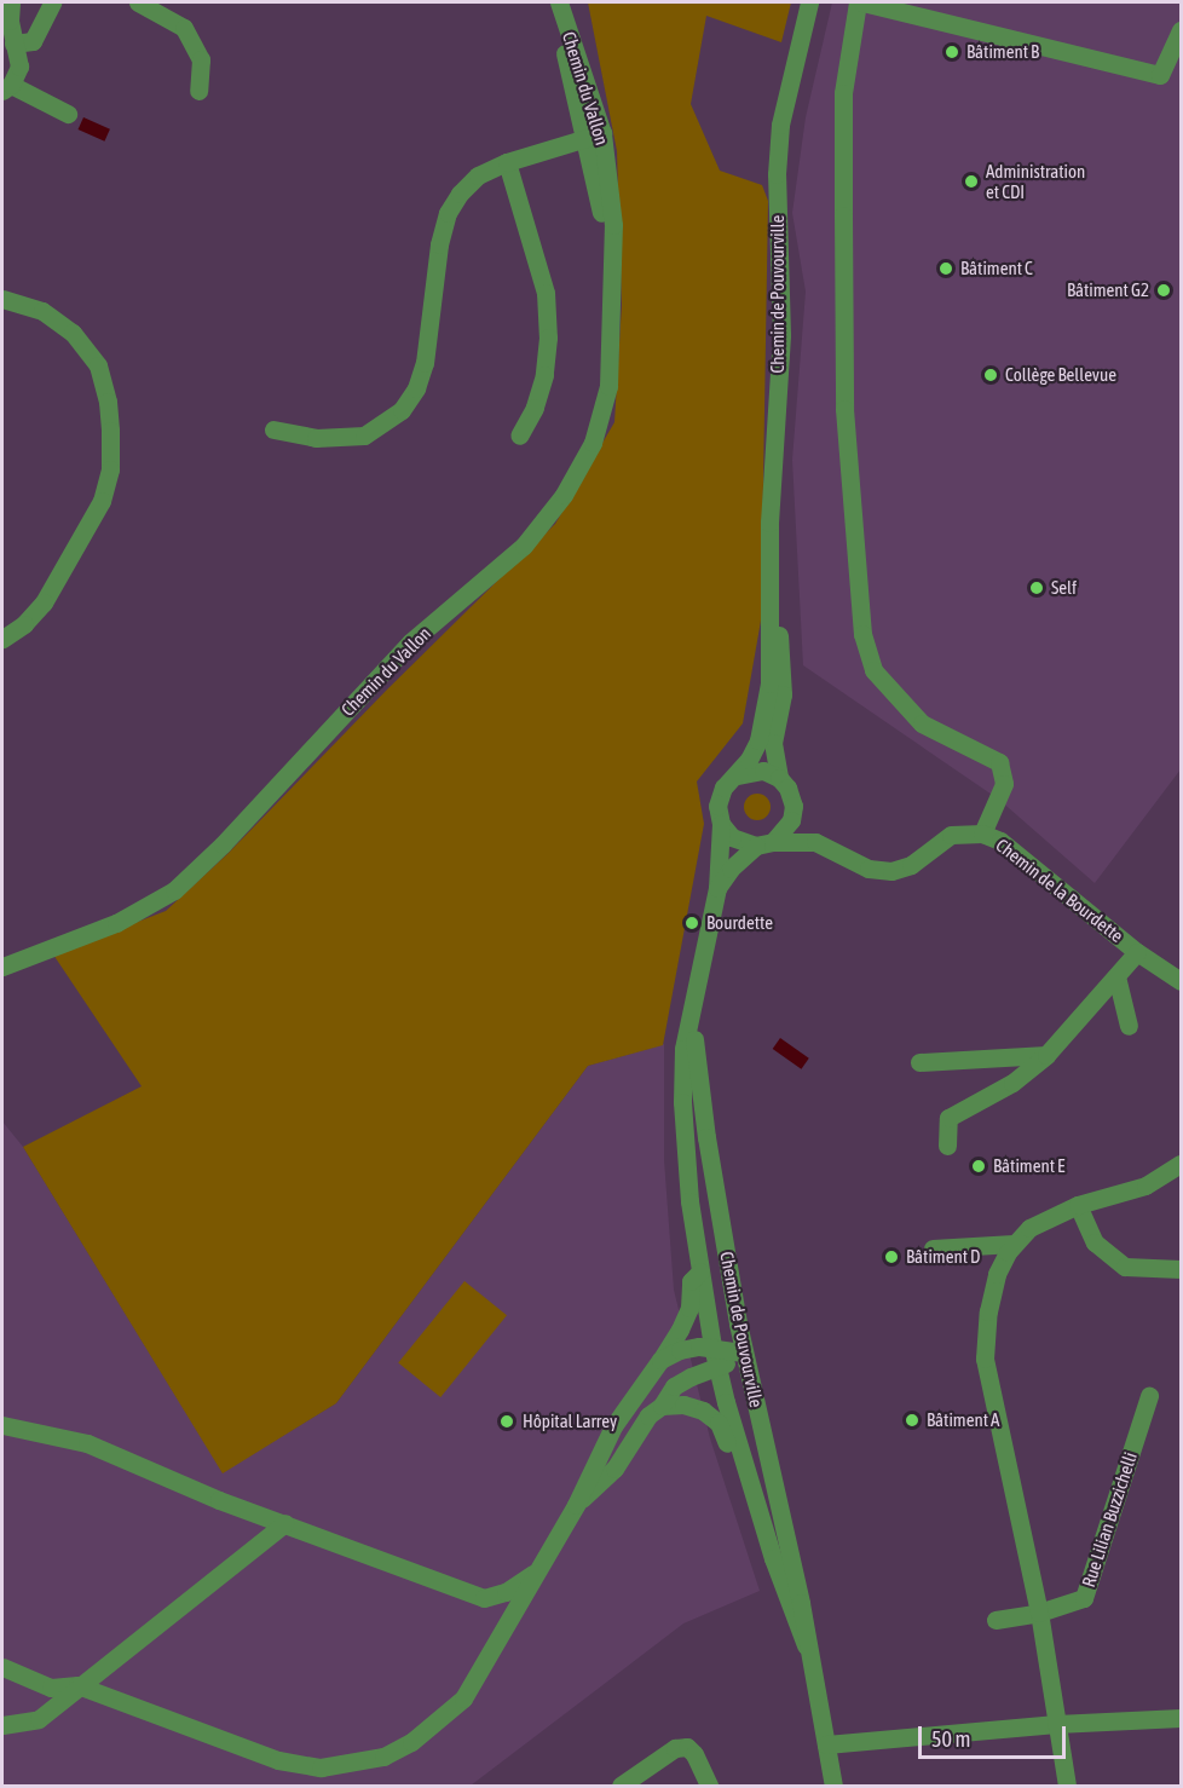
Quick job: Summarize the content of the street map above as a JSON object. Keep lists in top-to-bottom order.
{
  "streets": {
    "street": [
      "Chemin du Vallon",
      "Chemin de Pouvourville",
      "Chemin de la Bourdette",
      "Rue Lilian Buzzichelli"
    ]
  },
  "crossings": [
    ["Chemin de Pouvourville", "Chemin de la Bourdette"]
  ],
  "places": [
    "Bâtiment B",
    "Administration et CDI",
    "Bâtiment C",
    "Bâtiment G2",
    "Collège Bellevue",
    "Self",
    "Bourdette",
    "Bâtiment E",
    "Bâtiment D",
    "Bâtiment A",
    "Hôpital Larrey"
  ],
  "scale_bar": "50 m"
}
